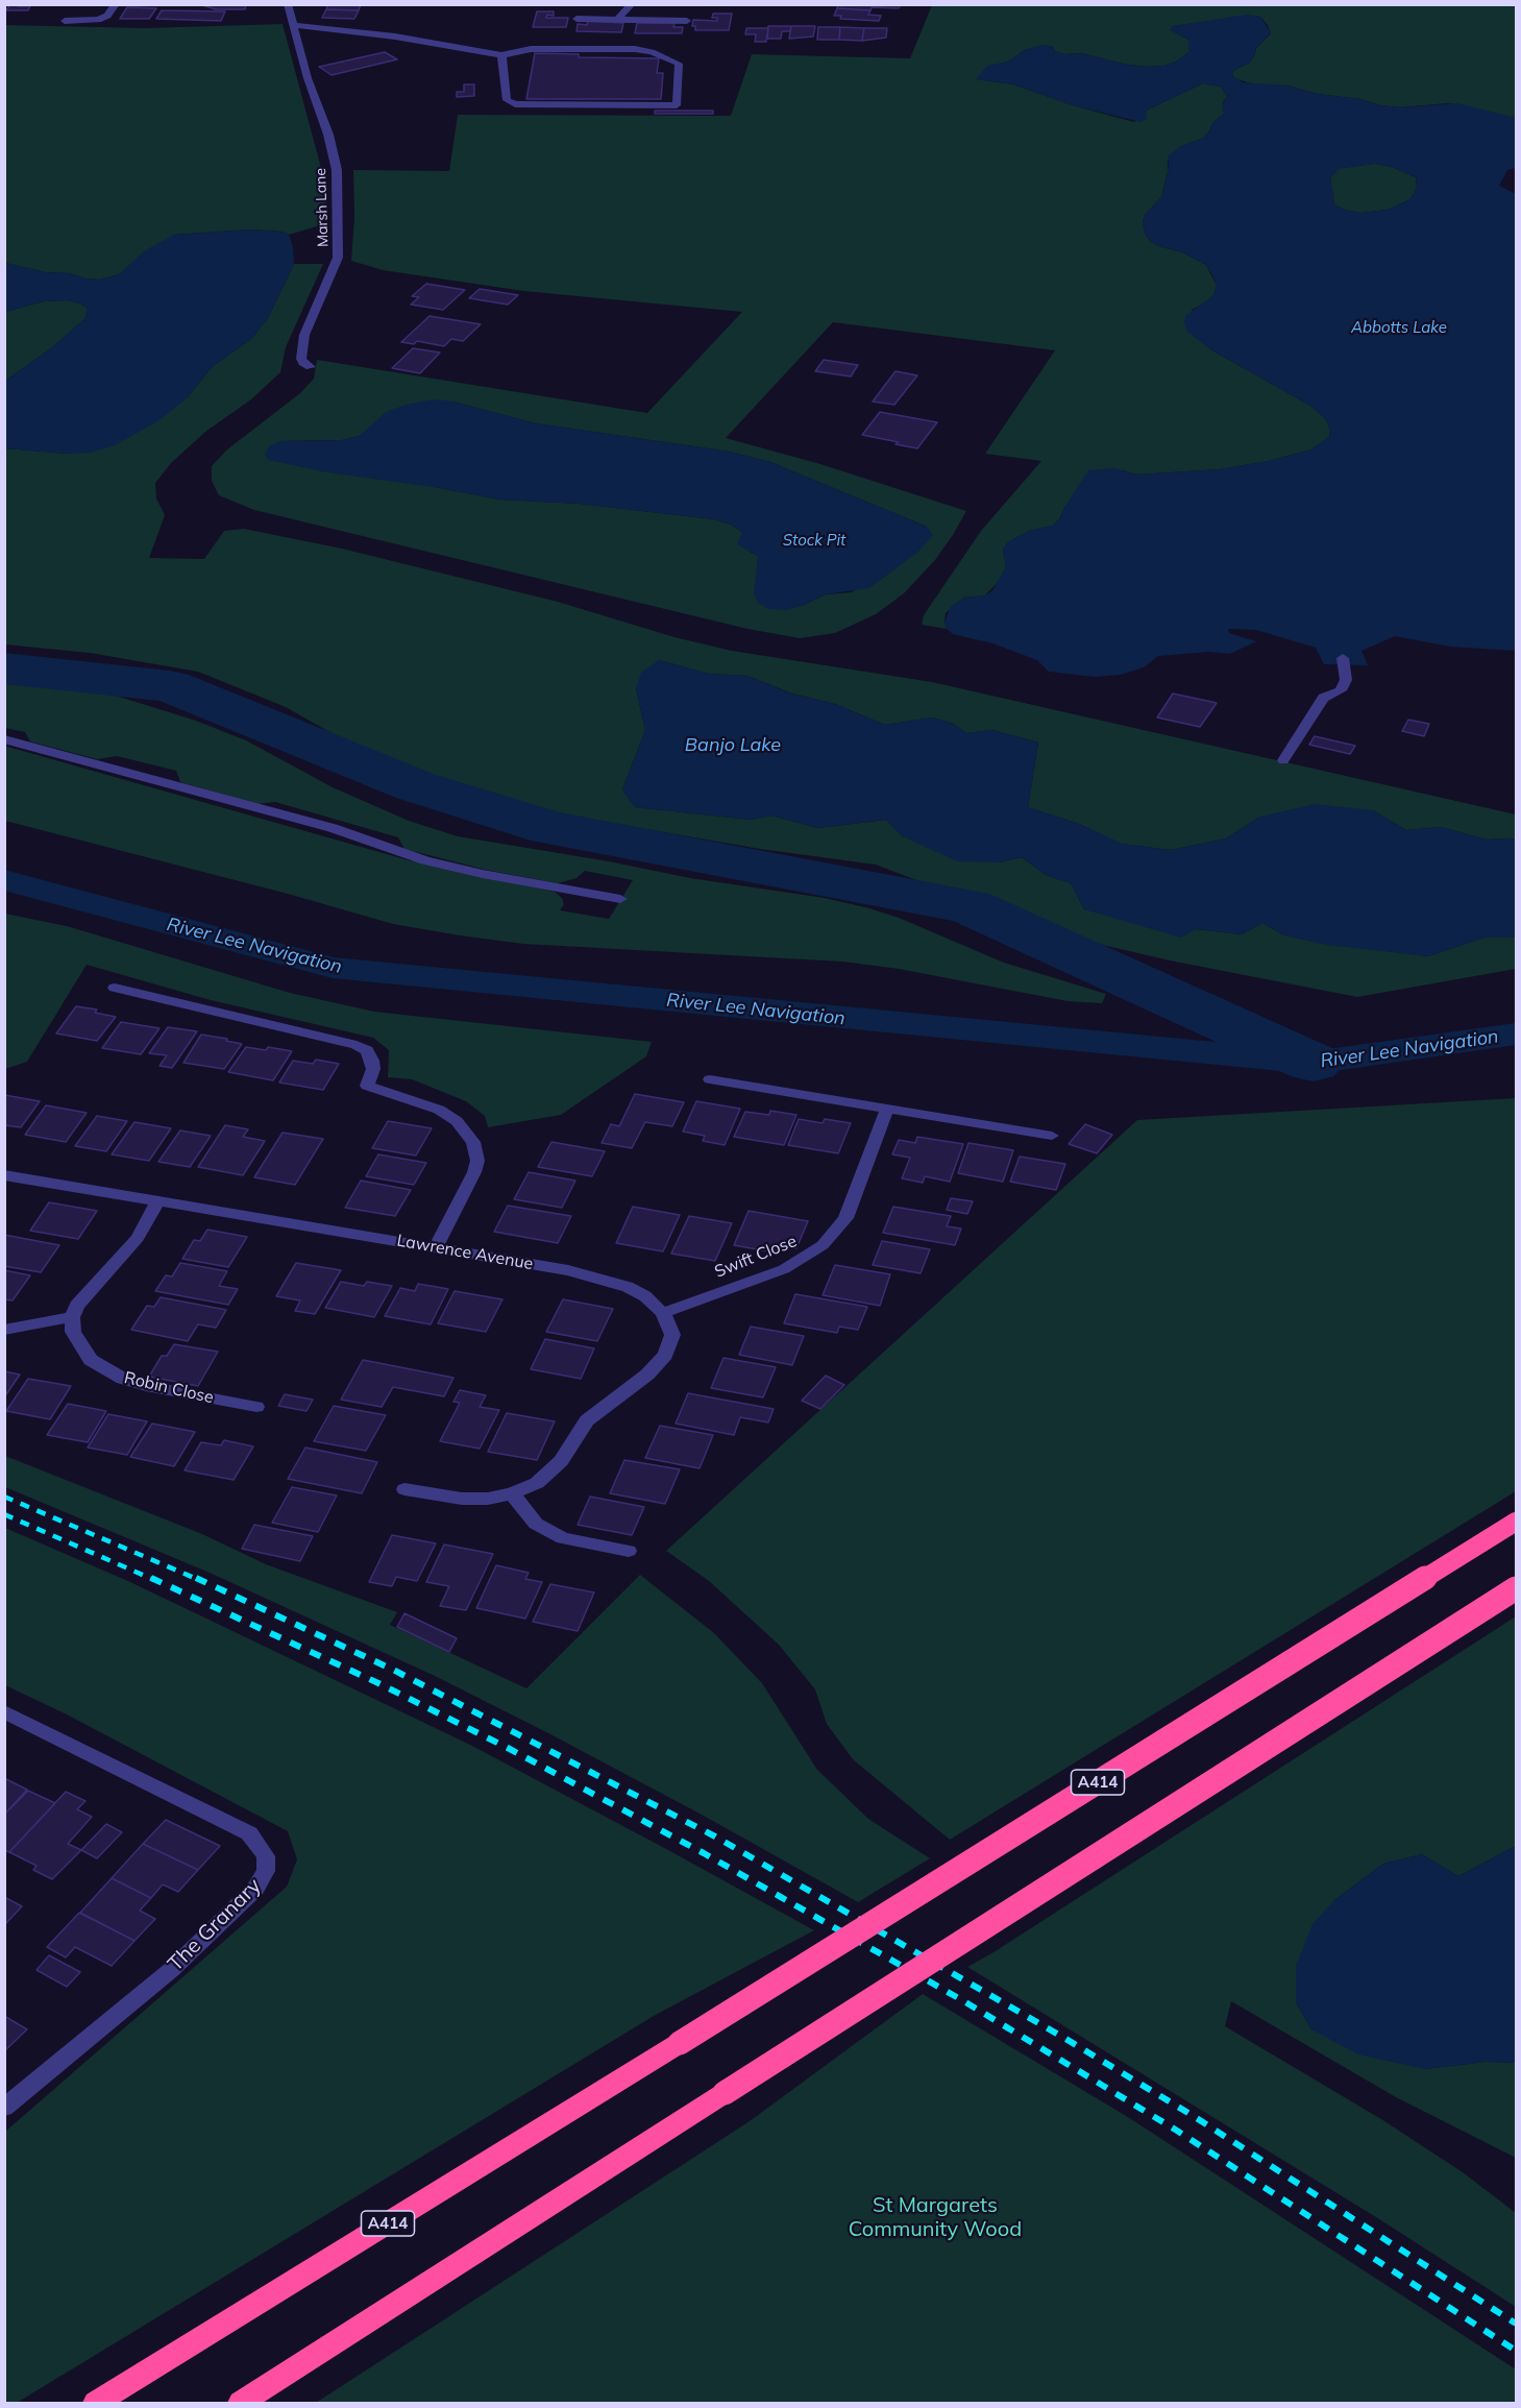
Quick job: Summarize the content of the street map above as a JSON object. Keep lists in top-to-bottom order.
{
  "streets": {
    "highway": ["A414"],
    "street": [
      "Marsh Lane",
      "Lawrence Avenue",
      "Swift Close",
      "Robin Close",
      "The Granary"
    ]
  },
  "crossings": [
    ["Lawrence Avenue", "Swift Close"]
  ],
  "water": [
    "Abbotts Lake",
    "Stock Pit",
    "Banjo Lake",
    "River Lee Navigation"
  ],
  "parks": ["St Margarets Community Wood"]
}
